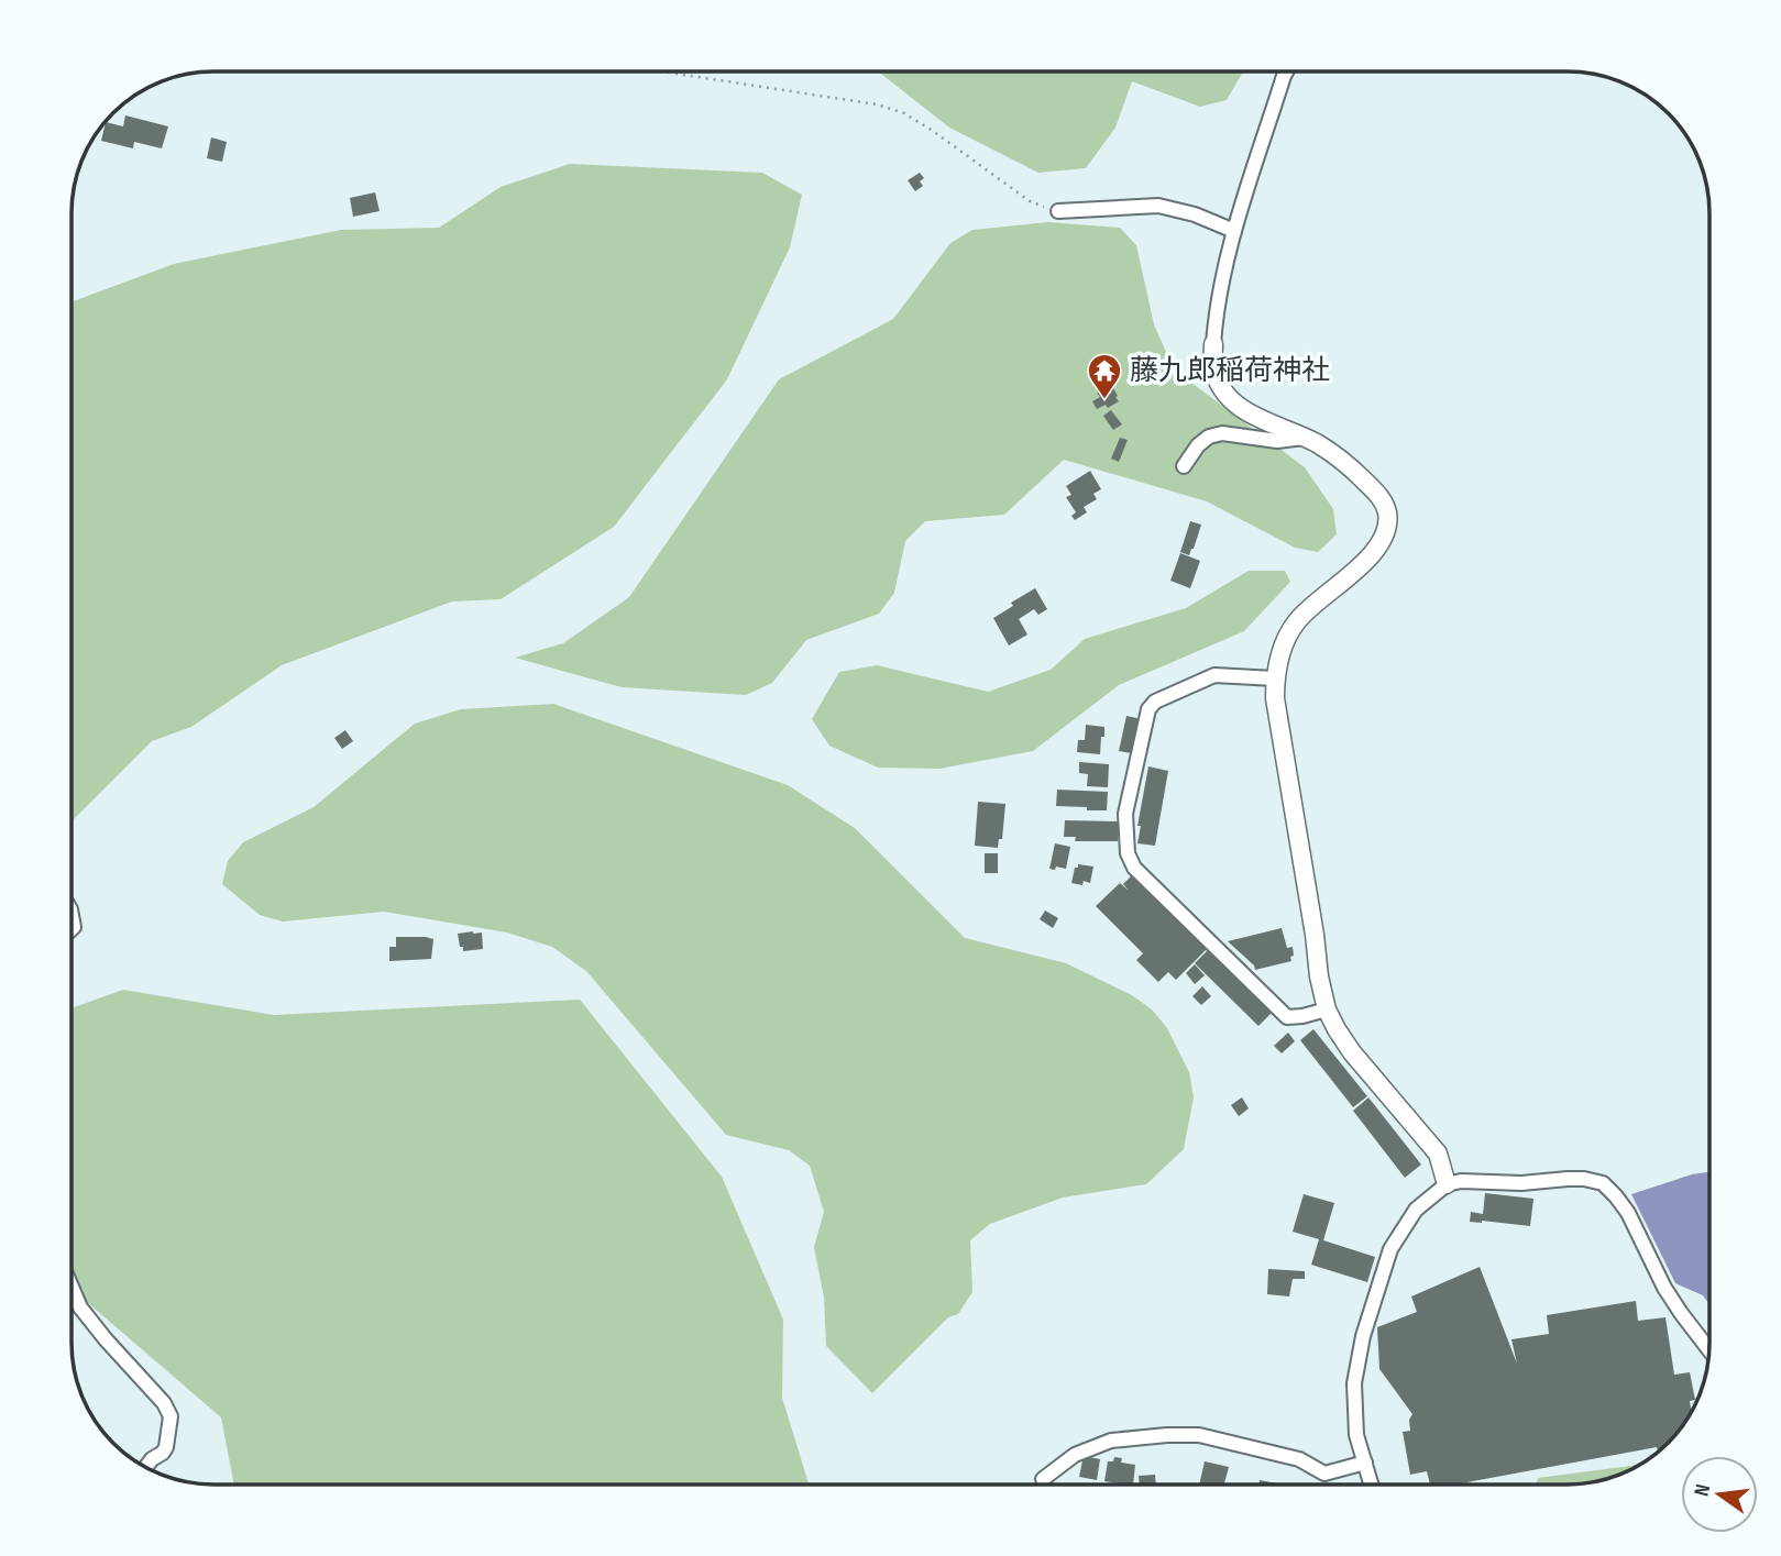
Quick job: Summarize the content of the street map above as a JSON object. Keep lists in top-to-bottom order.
{
  "places": {
    "temple": ["藤九郎稲荷神社"]
  },
  "north": "left"
}
